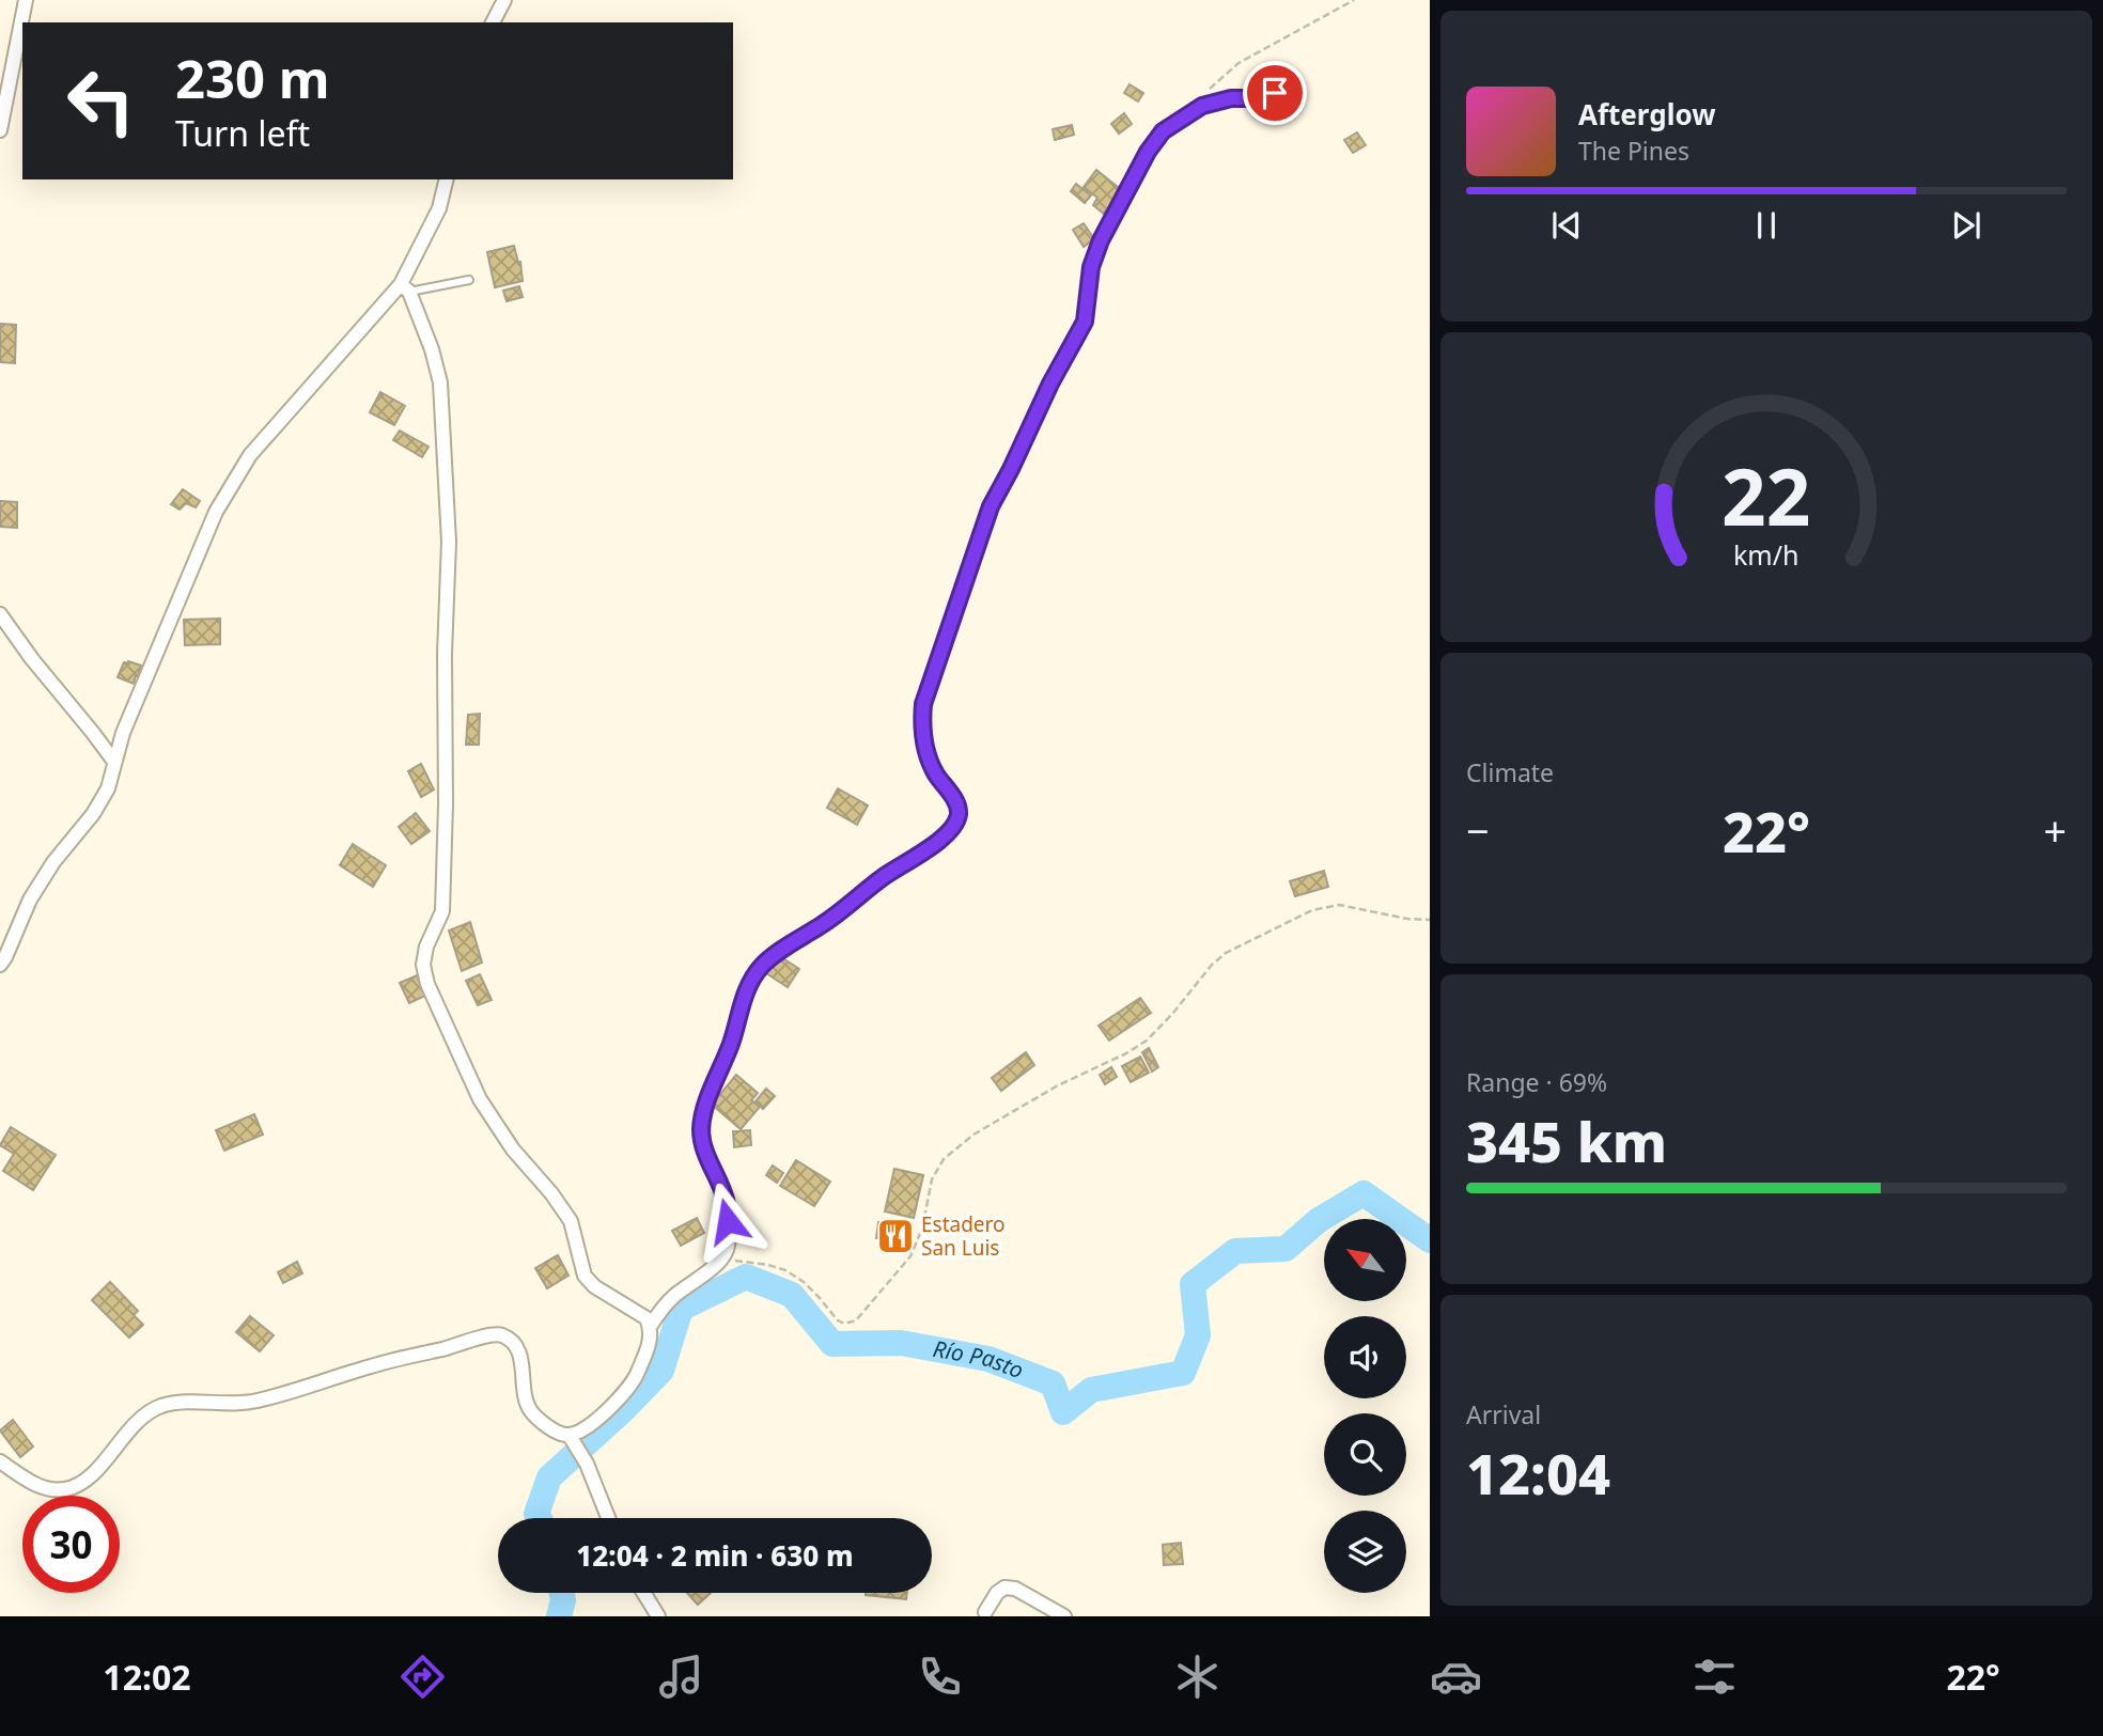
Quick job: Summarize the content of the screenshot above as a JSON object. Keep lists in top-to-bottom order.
{
  "water": ["Río Pasto"],
  "places": {
    "restaurant": ["Estadero San Luis"]
  },
  "north": "top left",
  "page": {
    "turn": ["230 m", "Turn left"],
    "song": ["Afterglow", "The Pines"],
    "tile": [
      "Climate",
      ["Range · 69%", "345 km"],
      ["Arrival", "12:04"]
    ],
    "heat": ["−", "22°", "+"],
    "limit": "30",
    "trip": "12:04 · 2 min · 630 m",
    "tabs": ["12:02", "22°"],
    "gauge": ["22", "km/h"]
  }
}
